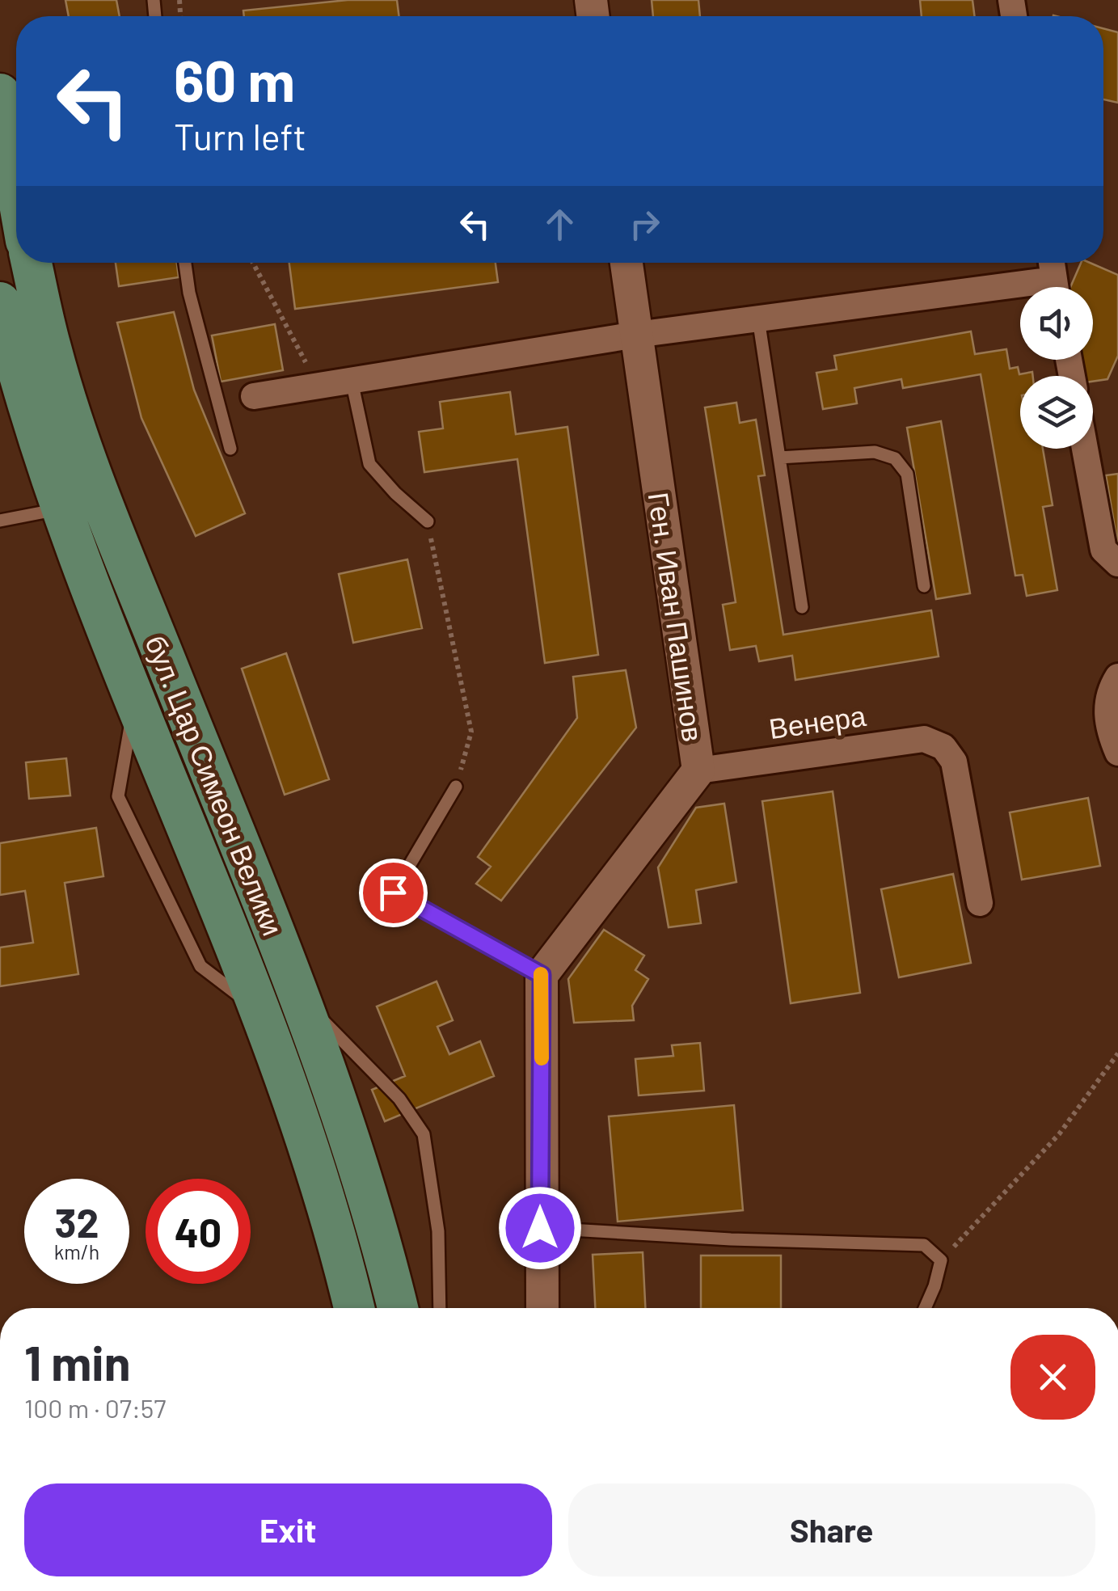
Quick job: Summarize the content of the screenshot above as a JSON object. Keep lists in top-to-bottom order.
{
  "streets": {
    "main road": ["бул. Цар Симеон Велики"],
    "street": ["Ген. Иван Пашинов", "Венера"]
  },
  "crossings": [
    ["Ген. Иван Пашинов", "Венера"]
  ],
  "page": {
    "turn": ["60 m", "Turn left"],
    "speed": "32 km/h",
    "limit": "40",
    "heading": ["1 min", "100 m · 07:57"],
    "buttons": ["Exit", "Share"]
  }
}
